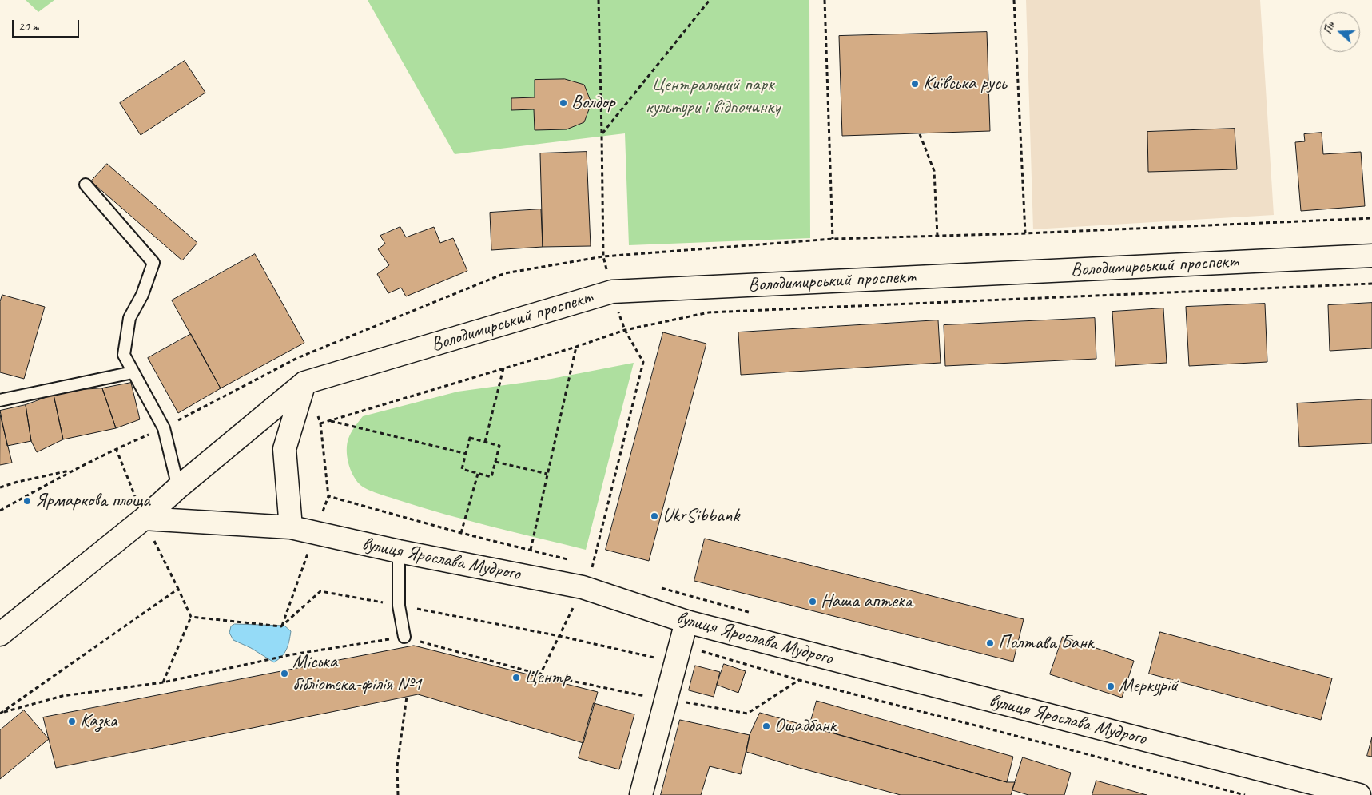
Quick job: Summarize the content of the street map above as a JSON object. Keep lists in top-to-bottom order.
{
  "streets": {
    "main road": ["Володимирський проспект", "вулиця Ярослава Мудрого"]
  },
  "crossings": [
    ["Володимирський проспект", "вулиця Ярослава Мудрого"]
  ],
  "parks": ["Центральний парк культури і відпочинку"],
  "places": [
    "Київська русь",
    "Волдор",
    "Ярмаркова площа",
    "UkrSibbank",
    "Наша аптека",
    "Полтава Банк",
    "Міська бібліотека-філія №1",
    "Центр",
    "Меркурій",
    "Казка",
    "Ощадбанк"
  ],
  "scale_bar": "20 m",
  "north": "left"
}
